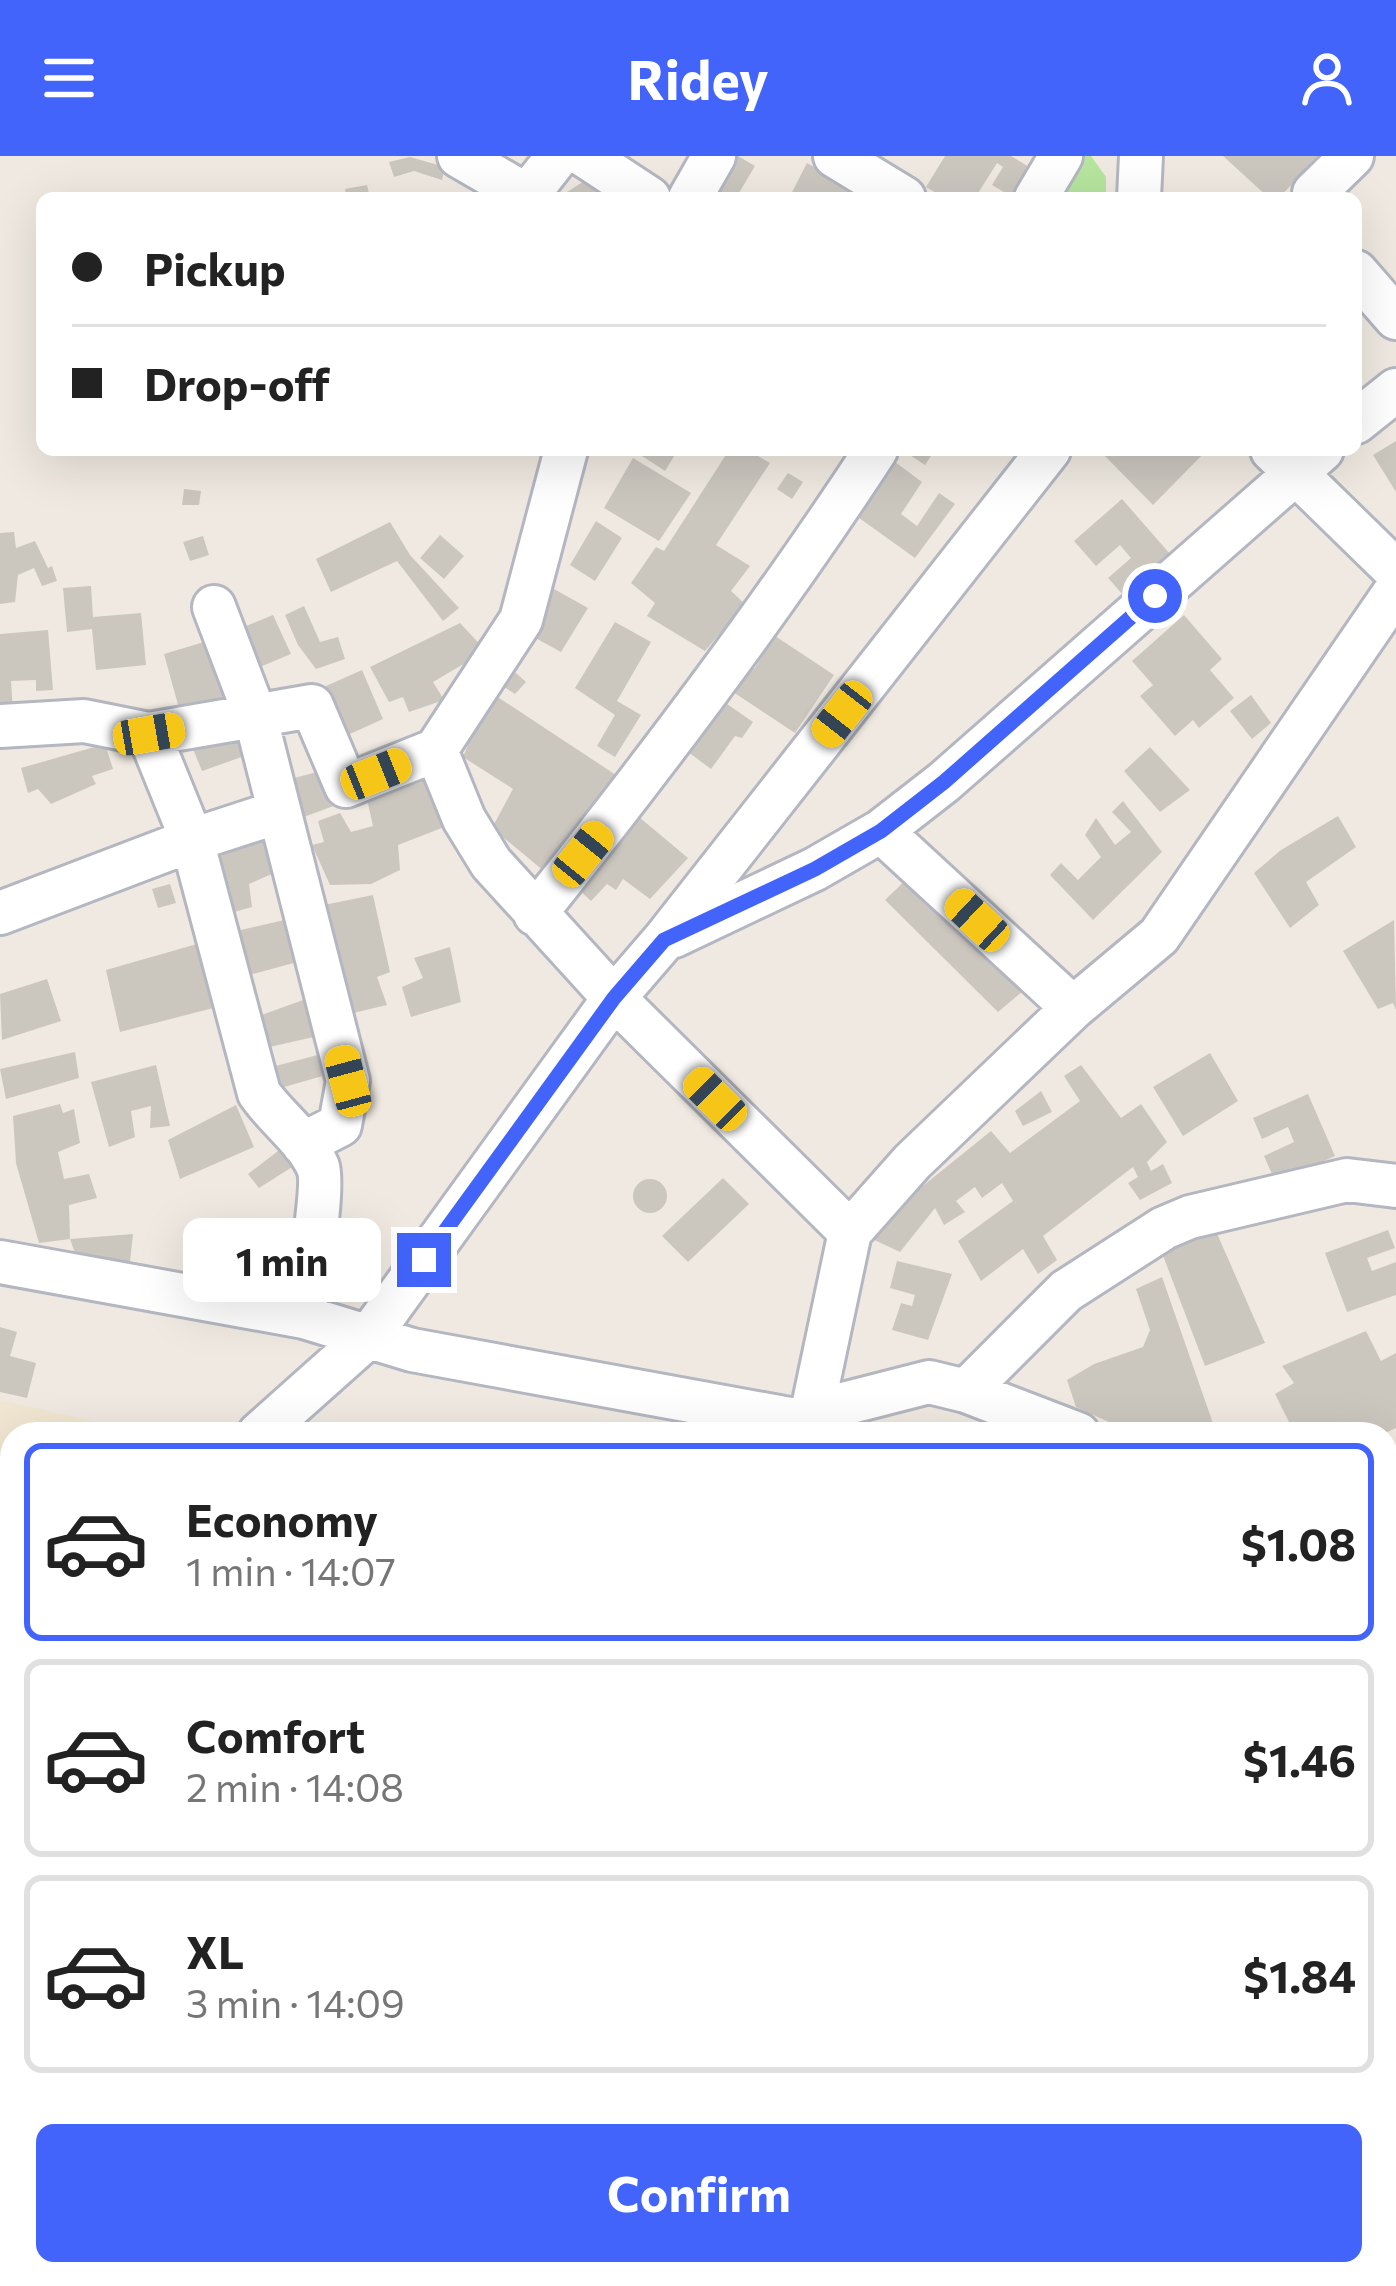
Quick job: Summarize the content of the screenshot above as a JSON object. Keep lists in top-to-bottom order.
{
  "page": {
    "header": "Ridey",
    "banner": ["Pickup", "Drop-off"],
    "bubble": "1 min",
    "list": [
      {
        "name": "Economy",
        "note": "1 min · 14:07",
        "value": "$1.08"
      },
      {
        "name": "Comfort",
        "note": "2 min · 14:08",
        "value": "$1.46"
      },
      {
        "name": "XL",
        "note": "3 min · 14:09",
        "value": "$1.84"
      }
    ],
    "buttons": "Confirm"
  }
}
